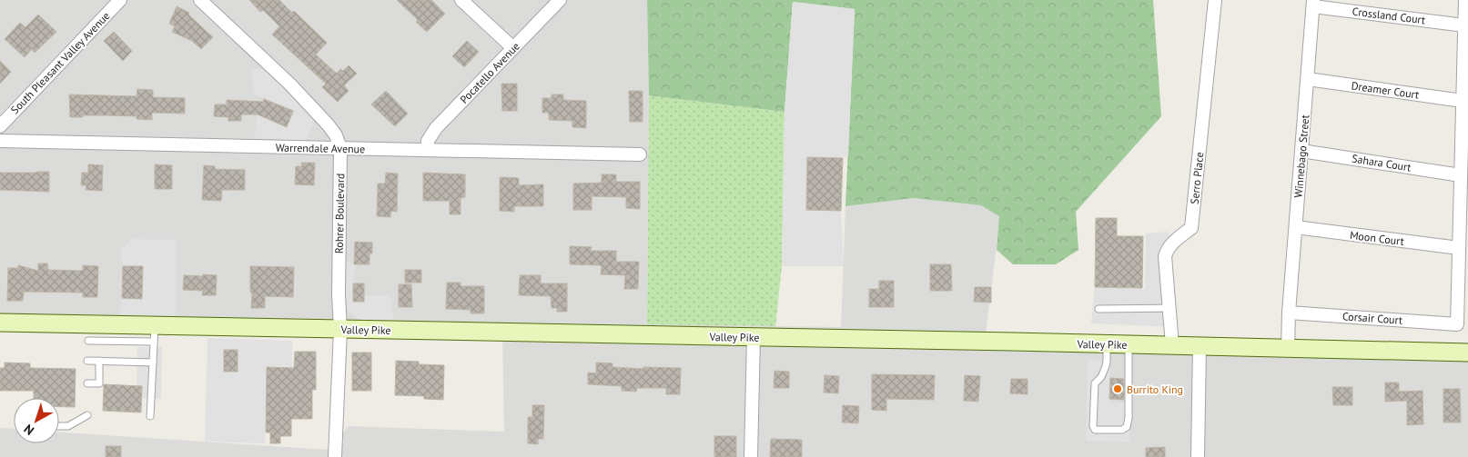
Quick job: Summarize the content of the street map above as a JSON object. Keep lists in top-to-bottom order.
{
  "streets": {
    "street": [
      "Crossland Court",
      "South Pleasant Valley Avenue",
      "Pocatello Avenue",
      "Dreamer Court",
      "Warrendale Avenue",
      "Winnebago Street",
      "Sahara Court",
      "Serro Place",
      "Rohrer Boulevard",
      "Moon Court",
      "Corsair Court",
      "Valley Pike"
    ]
  },
  "crossings": [
    ["Crossland Court", "Winnebago Street"],
    ["Pocatello Avenue", "Warrendale Avenue"],
    ["Dreamer Court", "Winnebago Street"],
    ["Warrendale Avenue", "Rohrer Boulevard"],
    ["Winnebago Street", "Sahara Court"],
    ["Winnebago Street", "Moon Court"],
    ["Winnebago Street", "Corsair Court"],
    ["Winnebago Street", "Valley Pike"],
    ["Serro Place", "Valley Pike"],
    ["Rohrer Boulevard", "Valley Pike"],
    ["Moon Court", "Corsair Court"]
  ],
  "places": ["Burrito King"],
  "north": "bottom left"
}
